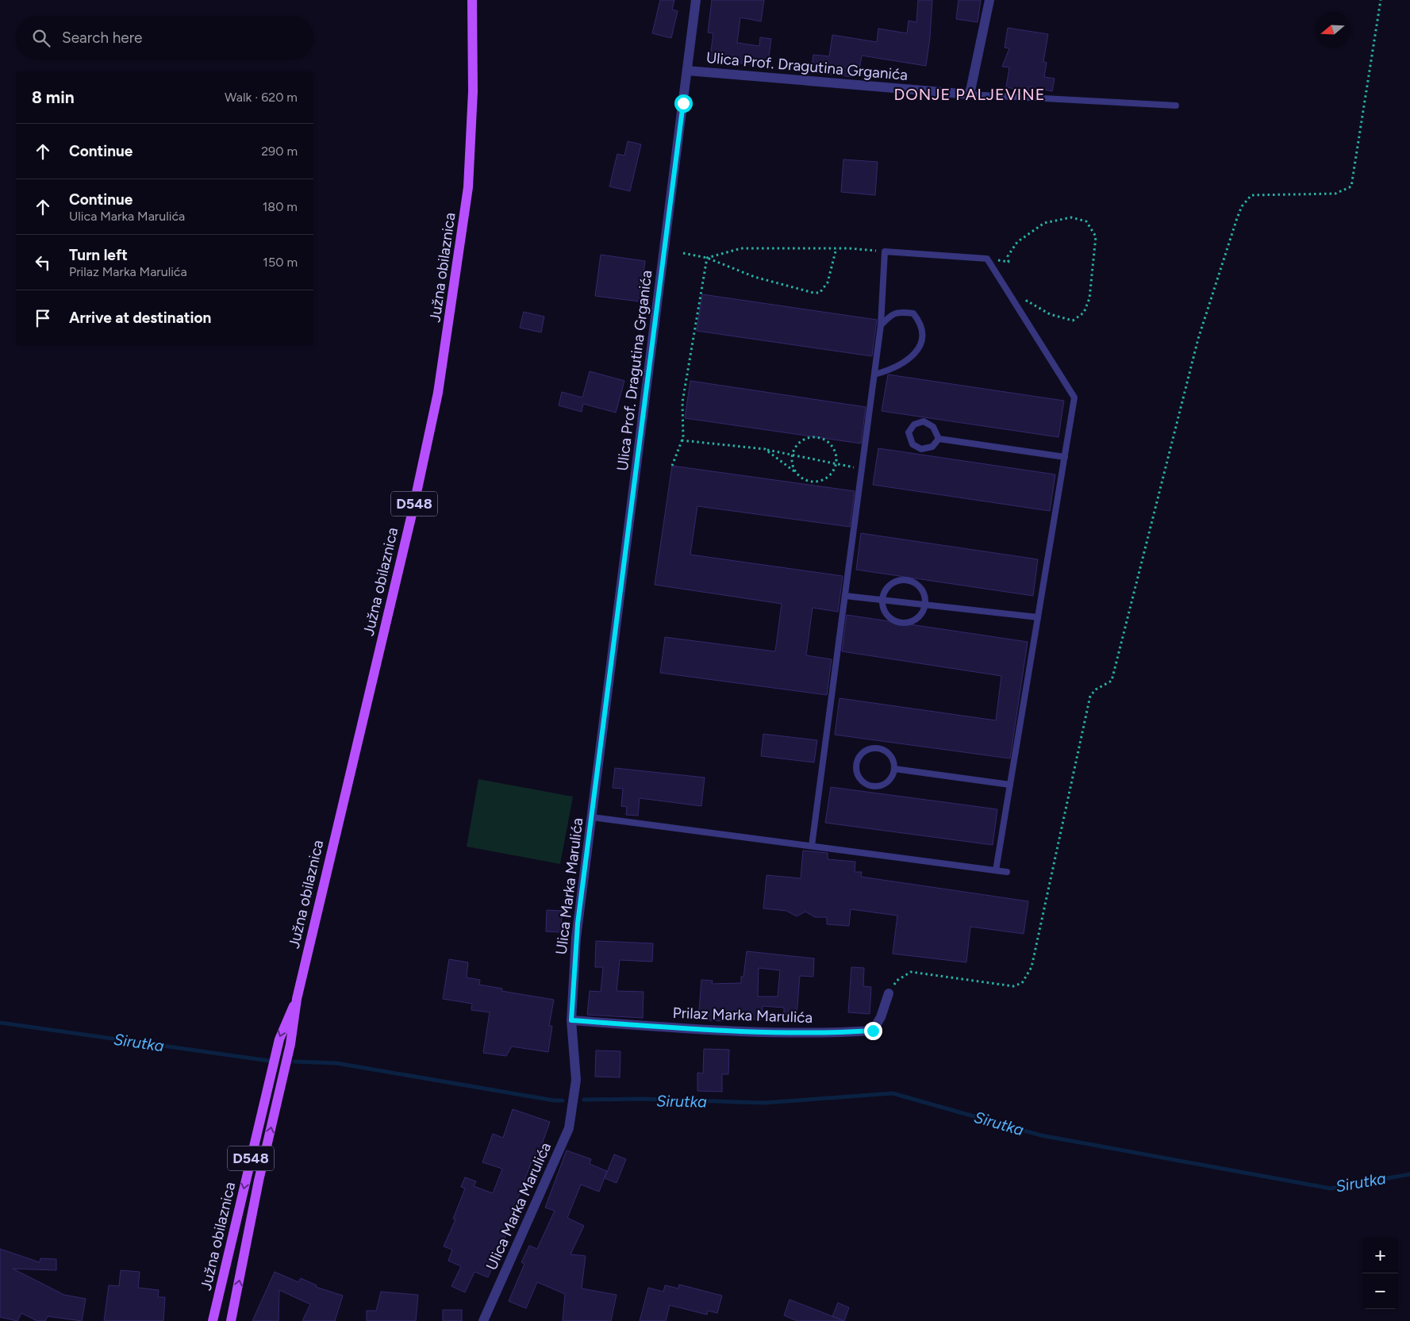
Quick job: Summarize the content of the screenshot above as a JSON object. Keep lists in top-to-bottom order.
{
  "streets": {
    "main road": ["Južna obilaznica", "D548"],
    "street": ["Ulica Prof. Dragutina Grganića", "Ulica Marka Marulića", "Prilaz Marka Marulića"]
  },
  "crossings": [
    ["Ulica Prof. Dragutina Grganića", "Ulica Marka Marulića"],
    ["Ulica Marka Marulića", "Prilaz Marka Marulića"]
  ],
  "districts": ["DONJE PALJEVINE"],
  "water": ["Sirutka"],
  "north": "left",
  "page": {
    "search": "Search here",
    "heading": ["8 min", "Walk · 620 m"],
    "list": [
      ["Continue", "290 m"],
      ["Continue", "Ulica Marka Marulića", "180 m"],
      ["Turn left", "Prilaz Marka Marulića", "150 m"],
      "Arrive at destination"
    ],
    "map_buttons": ["+", "−"]
  }
}
